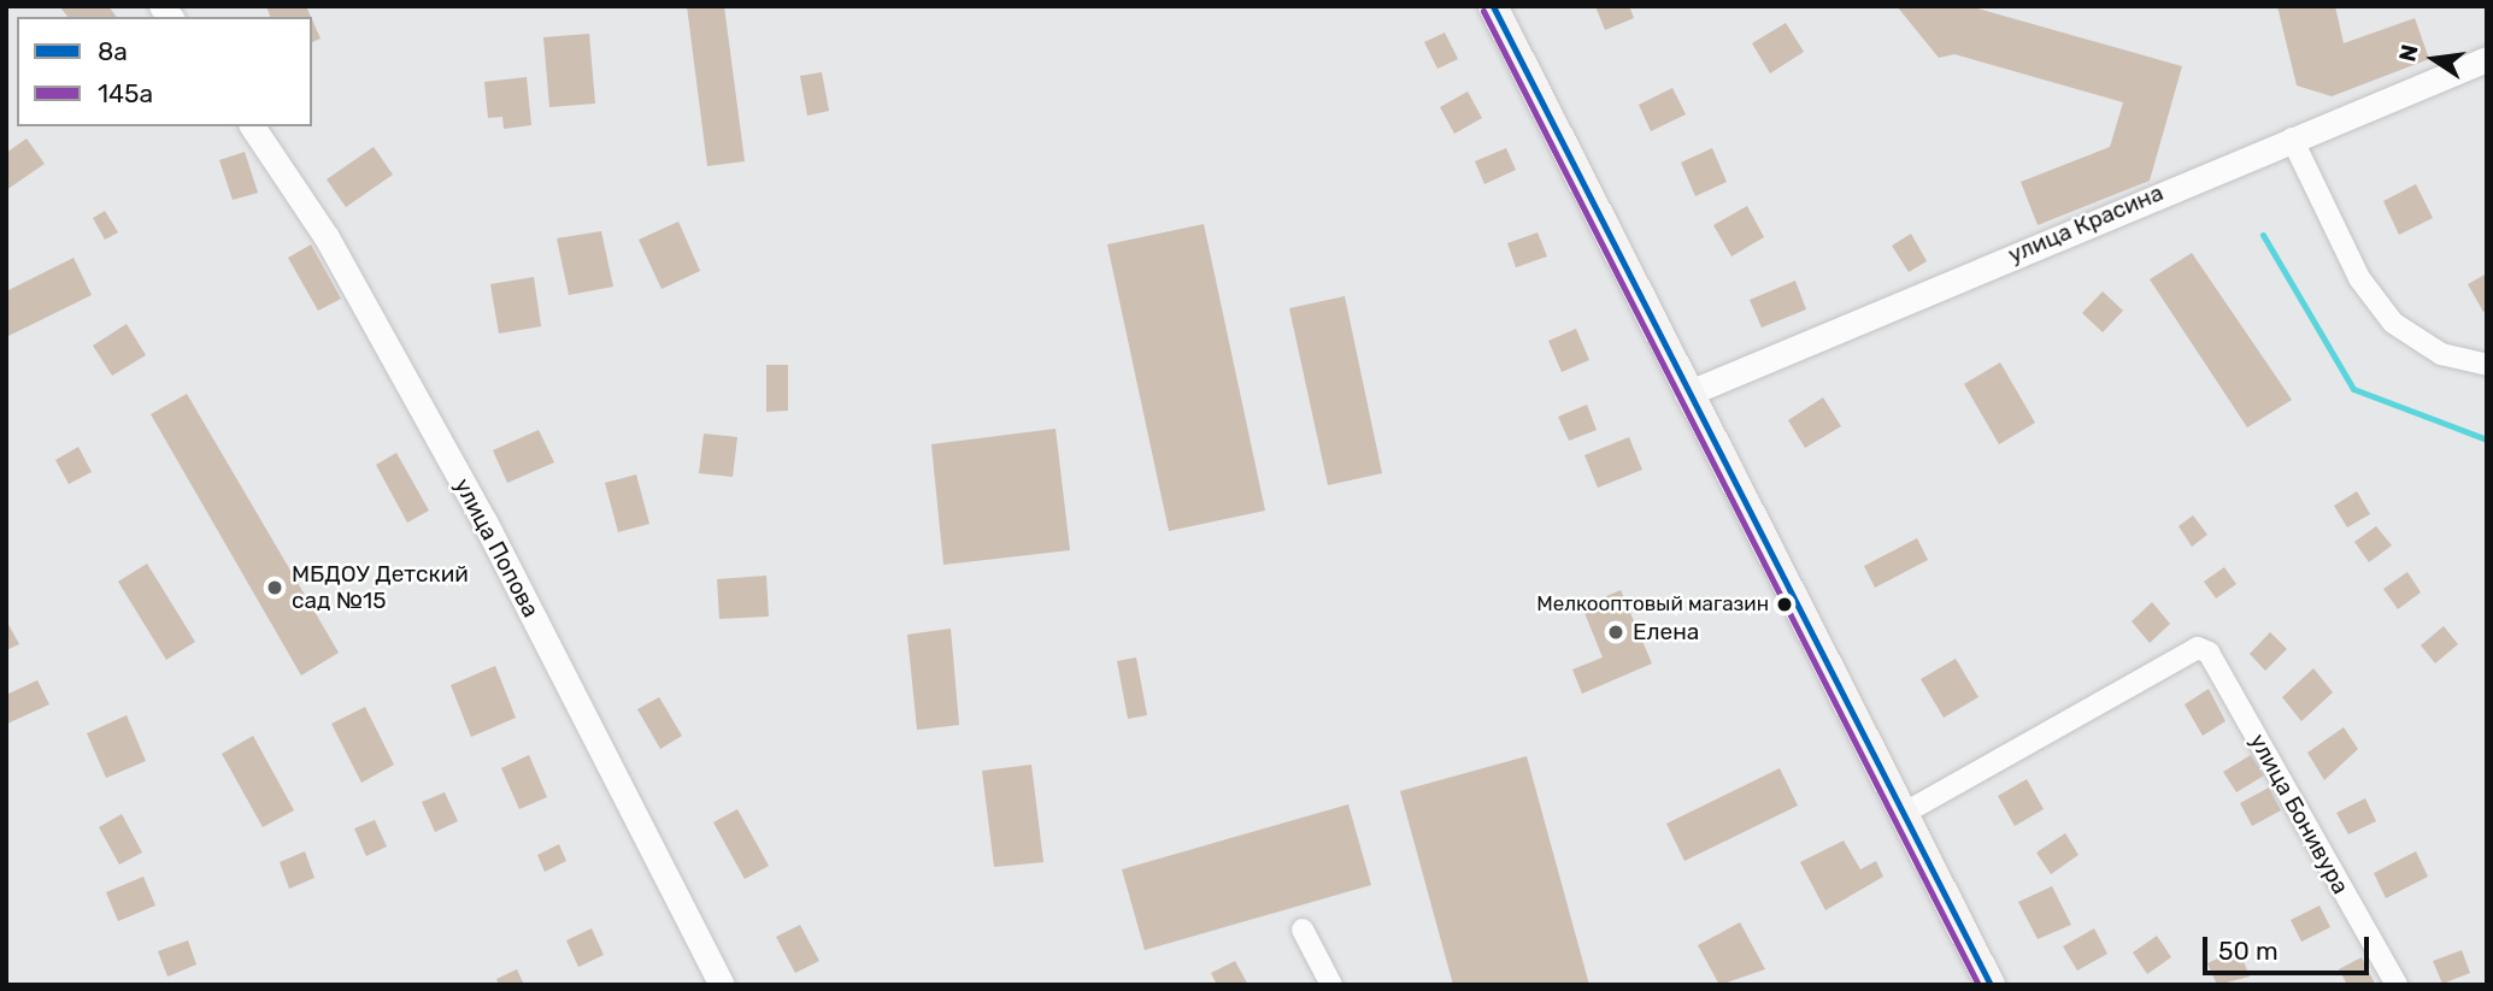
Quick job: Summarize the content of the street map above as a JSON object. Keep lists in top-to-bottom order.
{
  "streets": {
    "street": ["улица Красина", "улица Попова", "улица Бонивура"]
  },
  "places": ["МБДОУ Детский сад №15", "Мелкооптовый магазин", "Елена"],
  "lines": ["transit line 8а", "transit line 145а"],
  "legend": ["8а", "145а"],
  "scale_bar": "50 m",
  "north": "left"
}
